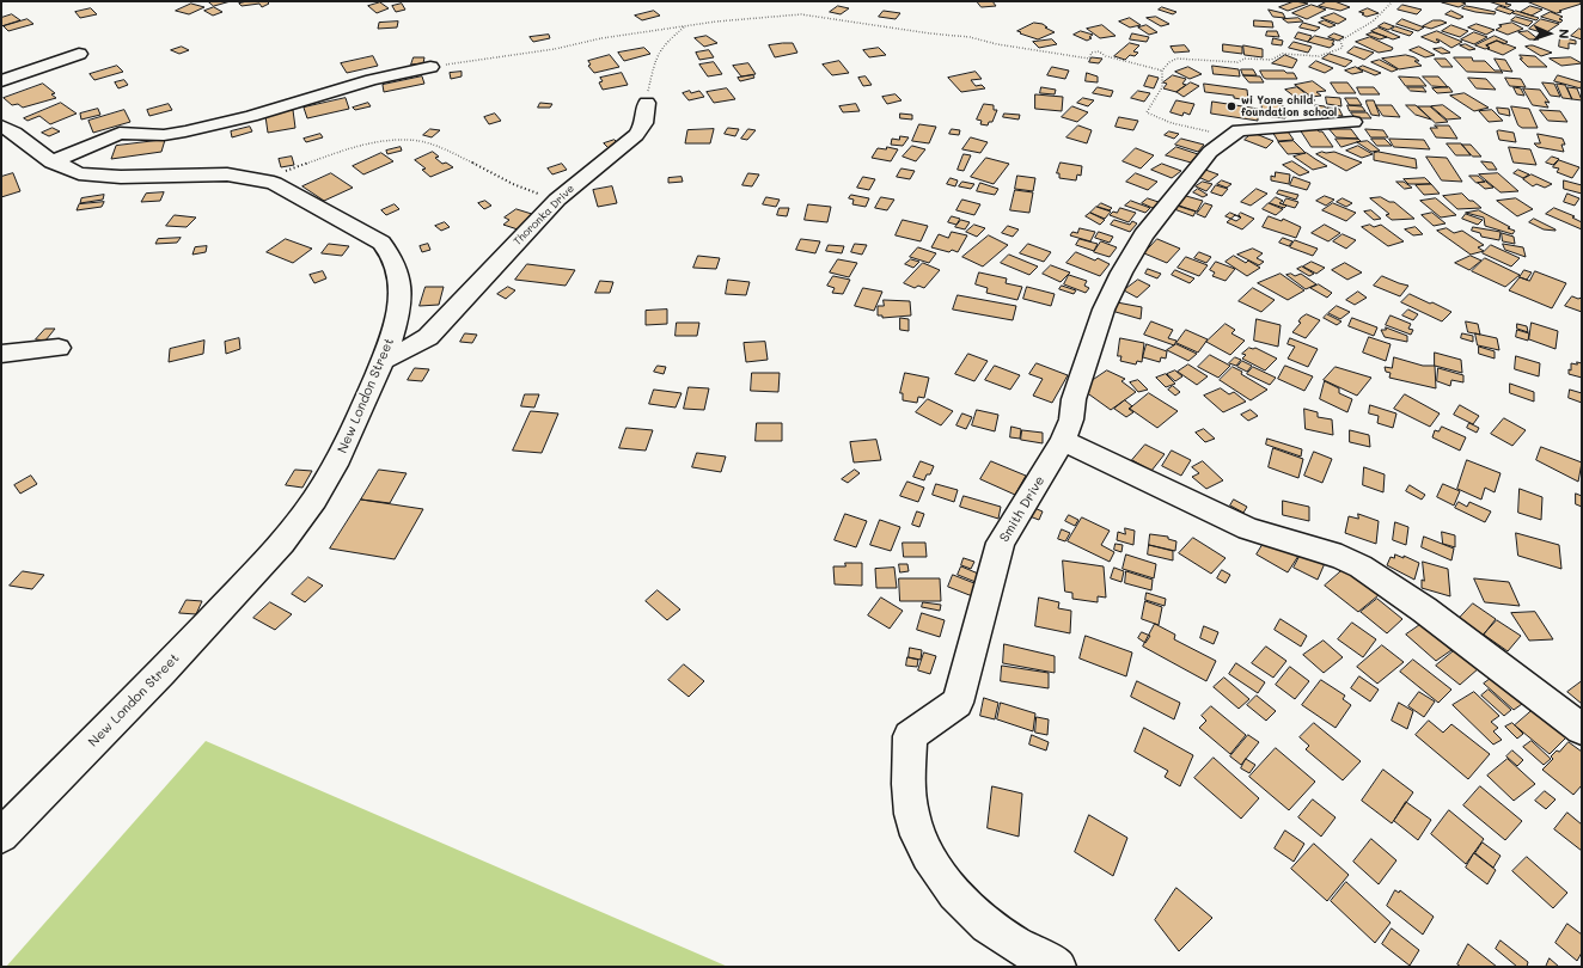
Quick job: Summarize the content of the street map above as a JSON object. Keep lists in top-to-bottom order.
{
  "streets": {
    "street": ["Thoronka Drive", "New London Street", "Smith Drive"]
  },
  "crossings": [
    ["Thoronka Drive", "New London Street"]
  ],
  "places": ["wi Yone child foundation school"],
  "north": "right"
}
